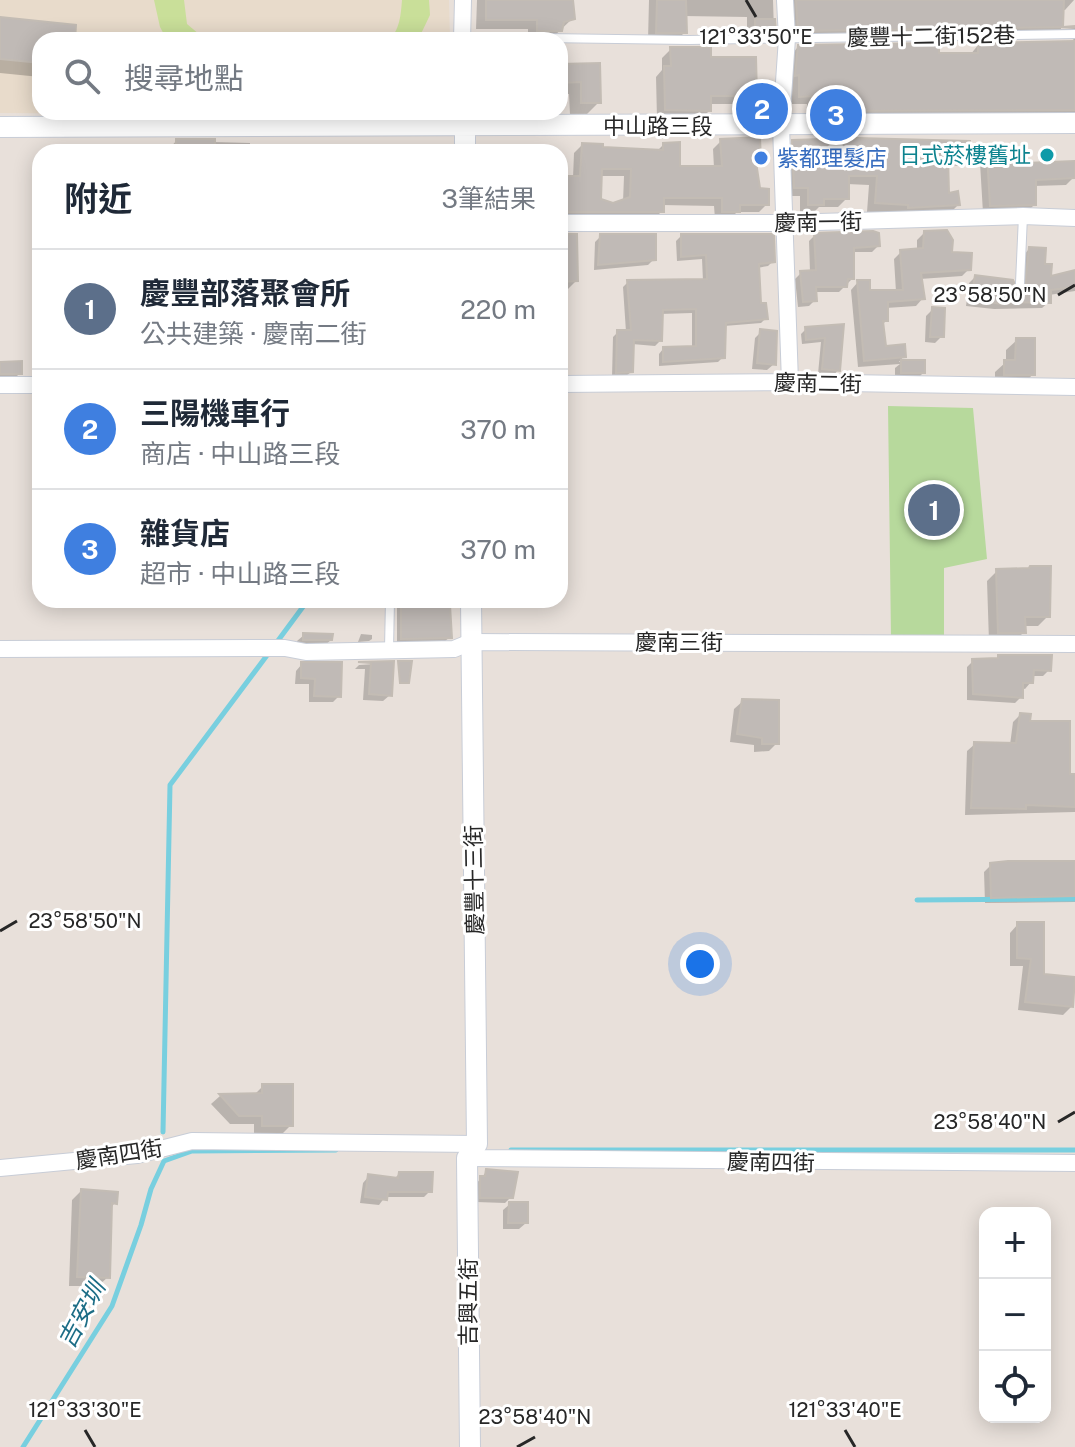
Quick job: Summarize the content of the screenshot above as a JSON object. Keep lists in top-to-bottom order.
{
  "streets": {
    "street": [
      "中山路三段",
      "慶南一街",
      "慶南二街",
      "慶南三街",
      "慶豐十三街",
      "慶南四街",
      "吉興五街"
    ],
    "lane": ["慶豐十二街152巷"]
  },
  "crossings": [
    ["慶南三街", "慶豐十三街"],
    ["慶豐十三街", "慶南四街"],
    ["慶豐十三街", "吉興五街"],
    ["慶南四街", "吉興五街"]
  ],
  "water": ["吉安圳"],
  "places": ["日式菸樓舊址", "紫都理髮店"],
  "page": {
    "search": "搜尋地點",
    "pins": ["2", "3", "1"],
    "heading": ["附近", "3筆結果"],
    "list": [
      {
        "mark": "1",
        "name": "慶豐部落聚會所",
        "note": "公共建築 · 慶南二街",
        "value": "220 m"
      },
      {
        "mark": "2",
        "name": "三陽機車行",
        "note": "商店 · 中山路三段",
        "value": "370 m"
      },
      {
        "mark": "3",
        "name": "雜貨店",
        "note": "超市 · 中山路三段",
        "value": "370 m"
      }
    ],
    "map_buttons": ["+", "−"]
  },
  "coordinates": [
    "121°33'50\"E",
    "23°58'50\"N",
    "23°58'40\"N",
    "121°33'30\"E",
    "121°33'40\"E"
  ]
}
